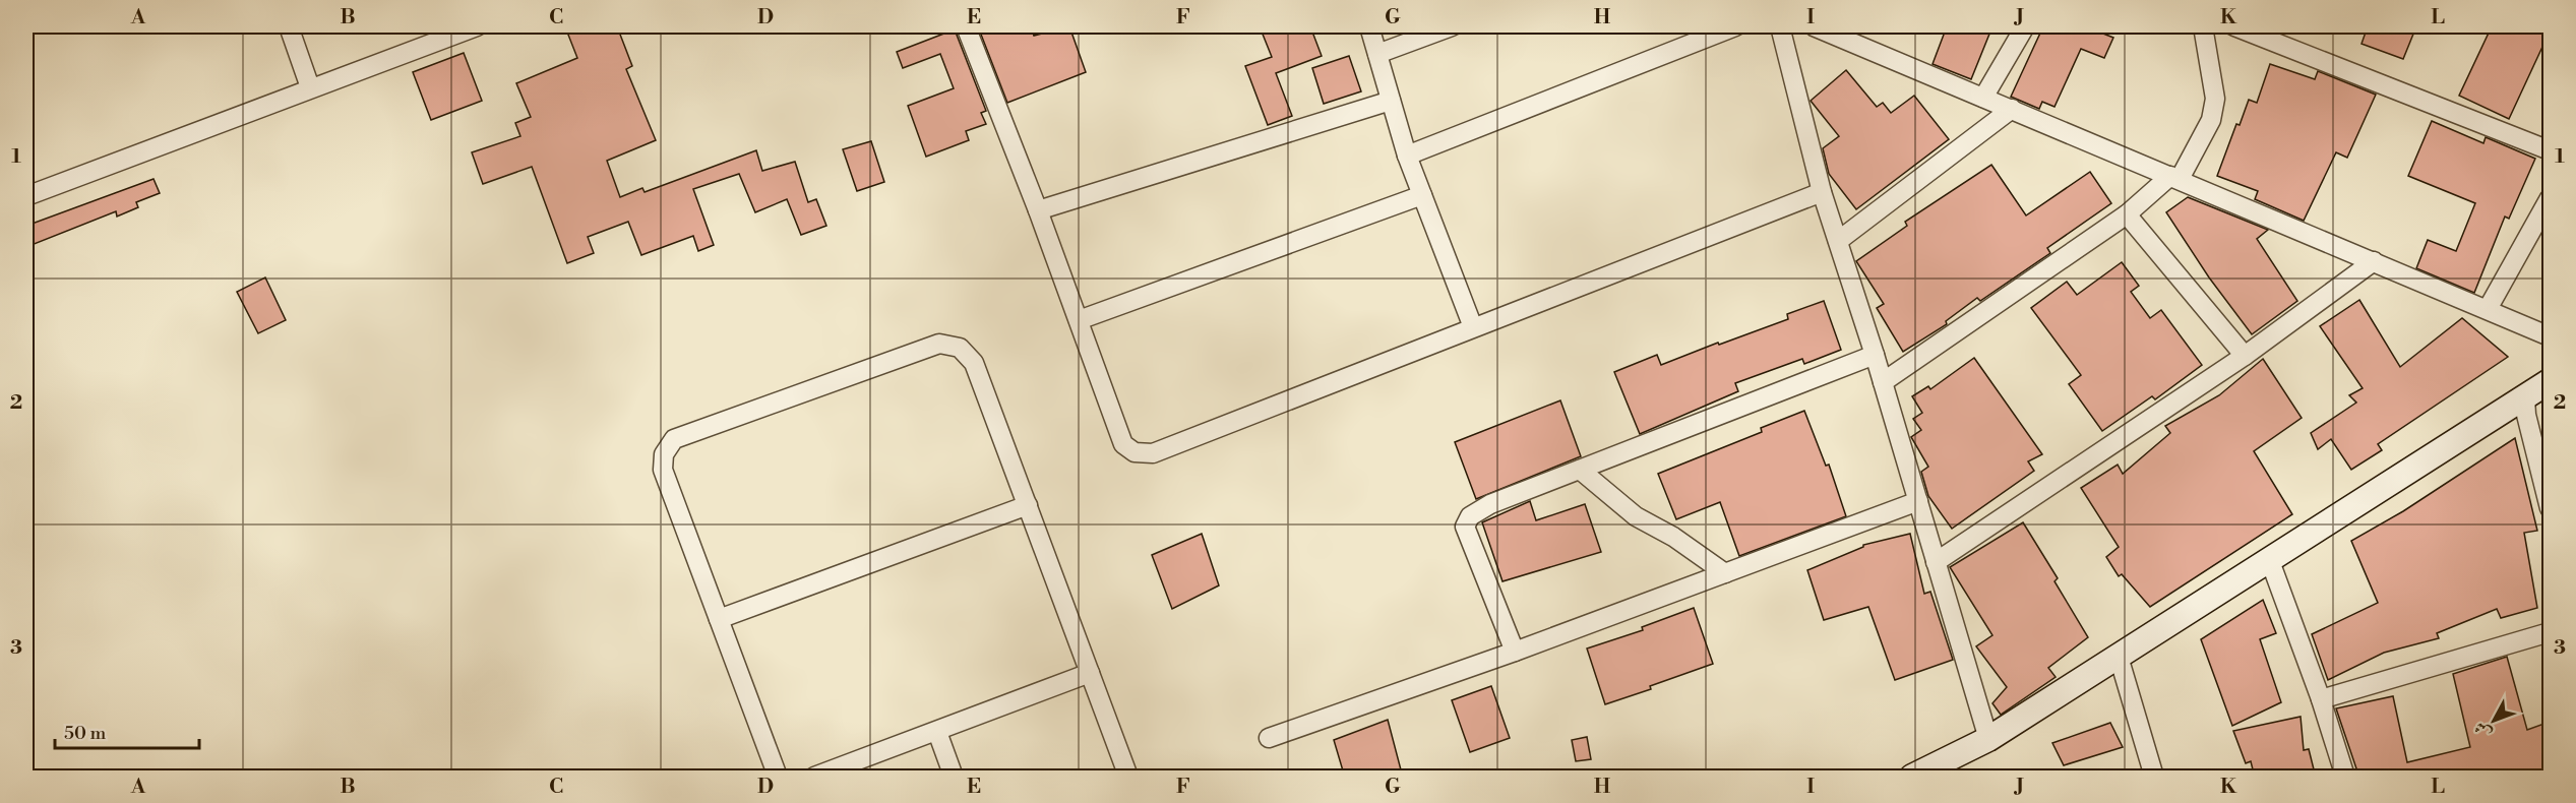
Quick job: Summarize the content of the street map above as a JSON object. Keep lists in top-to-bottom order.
{
  "scale_bar": "50 m",
  "north": "bottom left",
  "grid": {
    "columns": [
      "A",
      "B",
      "C",
      "D",
      "E",
      "F",
      "G",
      "H",
      "I",
      "J",
      "K",
      "L"
    ],
    "rows": ["1", "2", "3"]
  }
}
